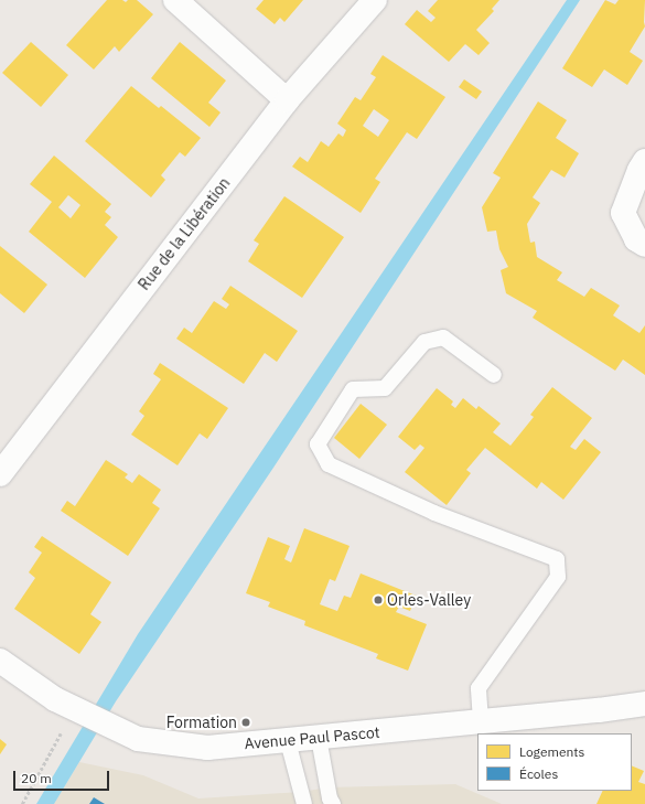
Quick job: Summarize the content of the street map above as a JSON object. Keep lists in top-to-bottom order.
{
  "streets": {
    "street": ["Rue de la Libération", "Avenue Paul Pascot"]
  },
  "places": ["Orles-Valley", "Formation"],
  "legend": ["Logements", "Écoles"],
  "scale_bar": "20 m"
}
